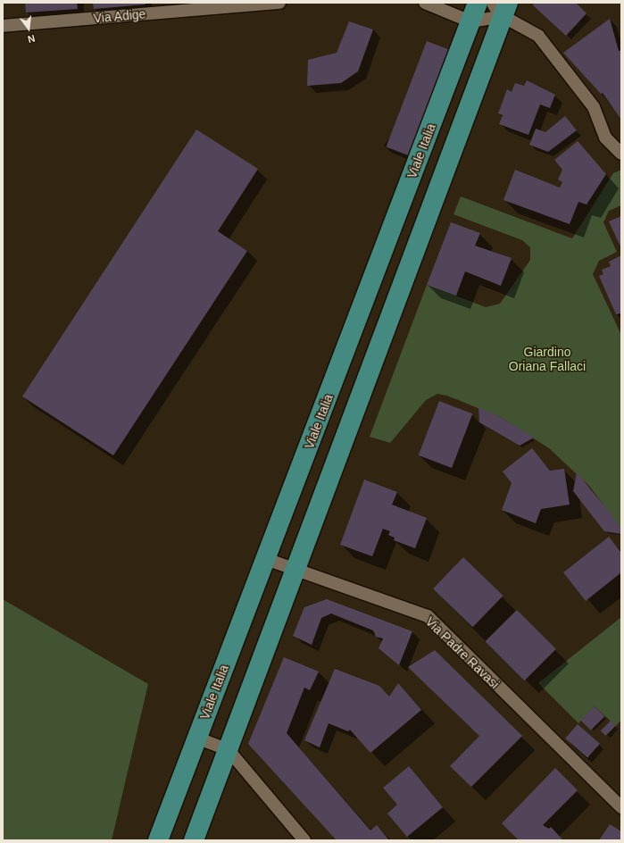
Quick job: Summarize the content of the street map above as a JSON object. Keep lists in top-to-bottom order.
{
  "streets": {
    "main road": ["Viale Italia"],
    "street": ["Via Adige", "Via Padre Ravasi"]
  },
  "crossings": [
    ["Viale Italia", "Via Padre Ravasi"]
  ],
  "parks": ["Giardino Oriana Fallaci"],
  "north": "bottom"
}
